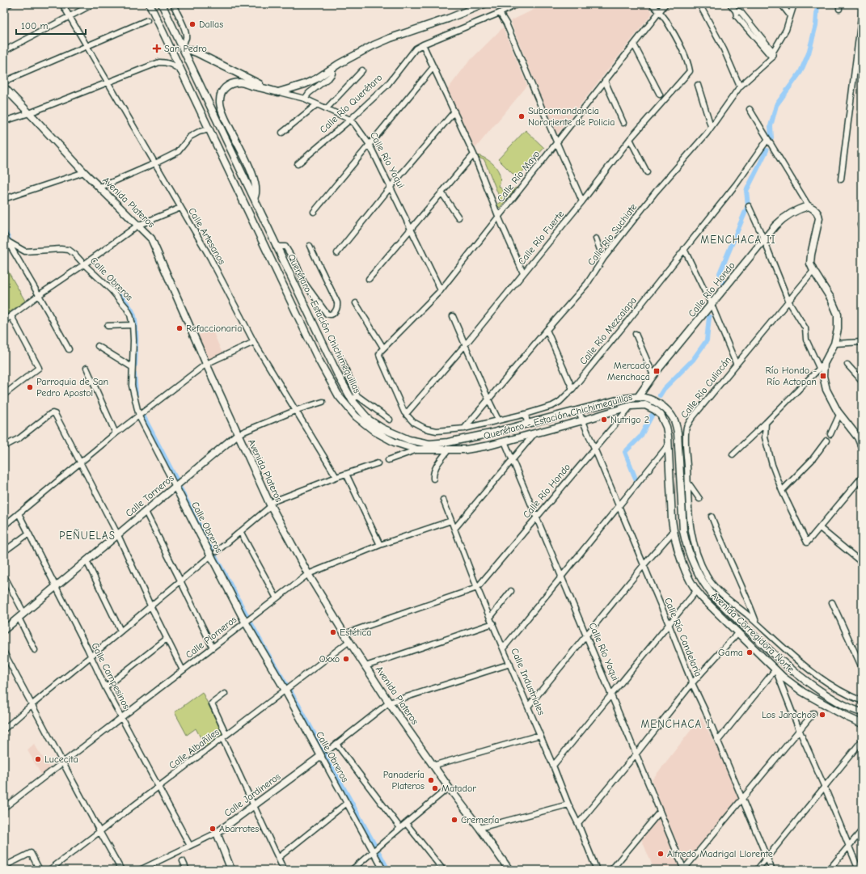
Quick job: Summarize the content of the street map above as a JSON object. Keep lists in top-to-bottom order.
{
  "streets": {
    "main road": [
      "Calle Río Yaqui",
      "Avenida Plateros",
      "Calle Obreros",
      "Calle Río Hondo",
      "Querétaro - Estación Chichimequillas",
      "Calle Torneros",
      "Avenida Corregidora Norte",
      "Calle Jardineros"
    ],
    "street": [
      "Calle Río Querétaro",
      "Calle Río Mayo",
      "Calle Río Suchiate",
      "Calle Artesanos",
      "Calle Río Fuerte",
      "Calle Río Mezcalapa",
      "Calle Río Culiacán",
      "Calle Plomeros",
      "Calle Río Candelaria",
      "Calle Campesinos",
      "Calle Industriales",
      "Calle Albañiles"
    ]
  },
  "crossings": [
    ["Calle Río Querétaro", "Calle Río Yaqui"],
    ["Calle Río Yaqui", "Calle Río Mayo"],
    ["Calle Río Yaqui", "Calle Río Hondo"],
    ["Calle Río Yaqui", "Querétaro - Estación Chichimequillas"],
    ["Calle Río Mayo", "Calle Río Fuerte"],
    ["Calle Río Mayo", "Calle Río Mezcalapa"],
    ["Avenida Plateros", "Calle Torneros"],
    ["Avenida Plateros", "Calle Plomeros"],
    ["Avenida Plateros", "Calle Albañiles"],
    ["Calle Río Suchiate", "Calle Río Mezcalapa"],
    ["Calle Artesanos", "Calle Torneros"],
    ["Calle Río Fuerte", "Calle Río Mezcalapa"],
    ["Calle Obreros", "Calle Torneros"],
    ["Calle Obreros", "Calle Plomeros"],
    ["Calle Obreros", "Calle Albañiles"],
    ["Calle Obreros", "Calle Jardineros"],
    ["Calle Río Hondo", "Querétaro - Estación Chichimequillas"],
    ["Calle Río Hondo", "Calle Río Candelaria"],
    ["Calle Río Hondo", "Calle Industriales"],
    ["Querétaro - Estación Chichimequillas", "Avenida Corregidora Norte"],
    ["Querétaro - Estación Chichimequillas", "Calle Río Candelaria"],
    ["Calle Torneros", "Calle Campesinos"],
    ["Calle Plomeros", "Calle Campesinos"],
    ["Calle Plomeros", "Calle Industriales"],
    ["Calle Campesinos", "Calle Albañiles"],
    ["Calle Campesinos", "Calle Jardineros"]
  ],
  "districts": ["MENCHACA II", "PEÑUELAS", "MENCHACA I"],
  "places": {
    "other": [
      "Dallas",
      "Subcomandancia Nororiente de Policia",
      "Refaccionaria",
      "Parroquia de San Pedro Apostol",
      "Nutrigo 2",
      "Estética",
      "Gama",
      "Oxxo",
      "Los Jarochos",
      "Lucecita",
      "Panadería Plateros",
      "Matador",
      "Cremería",
      "Abarrotes",
      "Alfredo Madrigal Llorente"
    ],
    "health": ["San Pedro"],
    "transit": ["Mercado Menchaca", "Río Hondo - Río Actopan"]
  },
  "scale_bar": "100 m"
}
